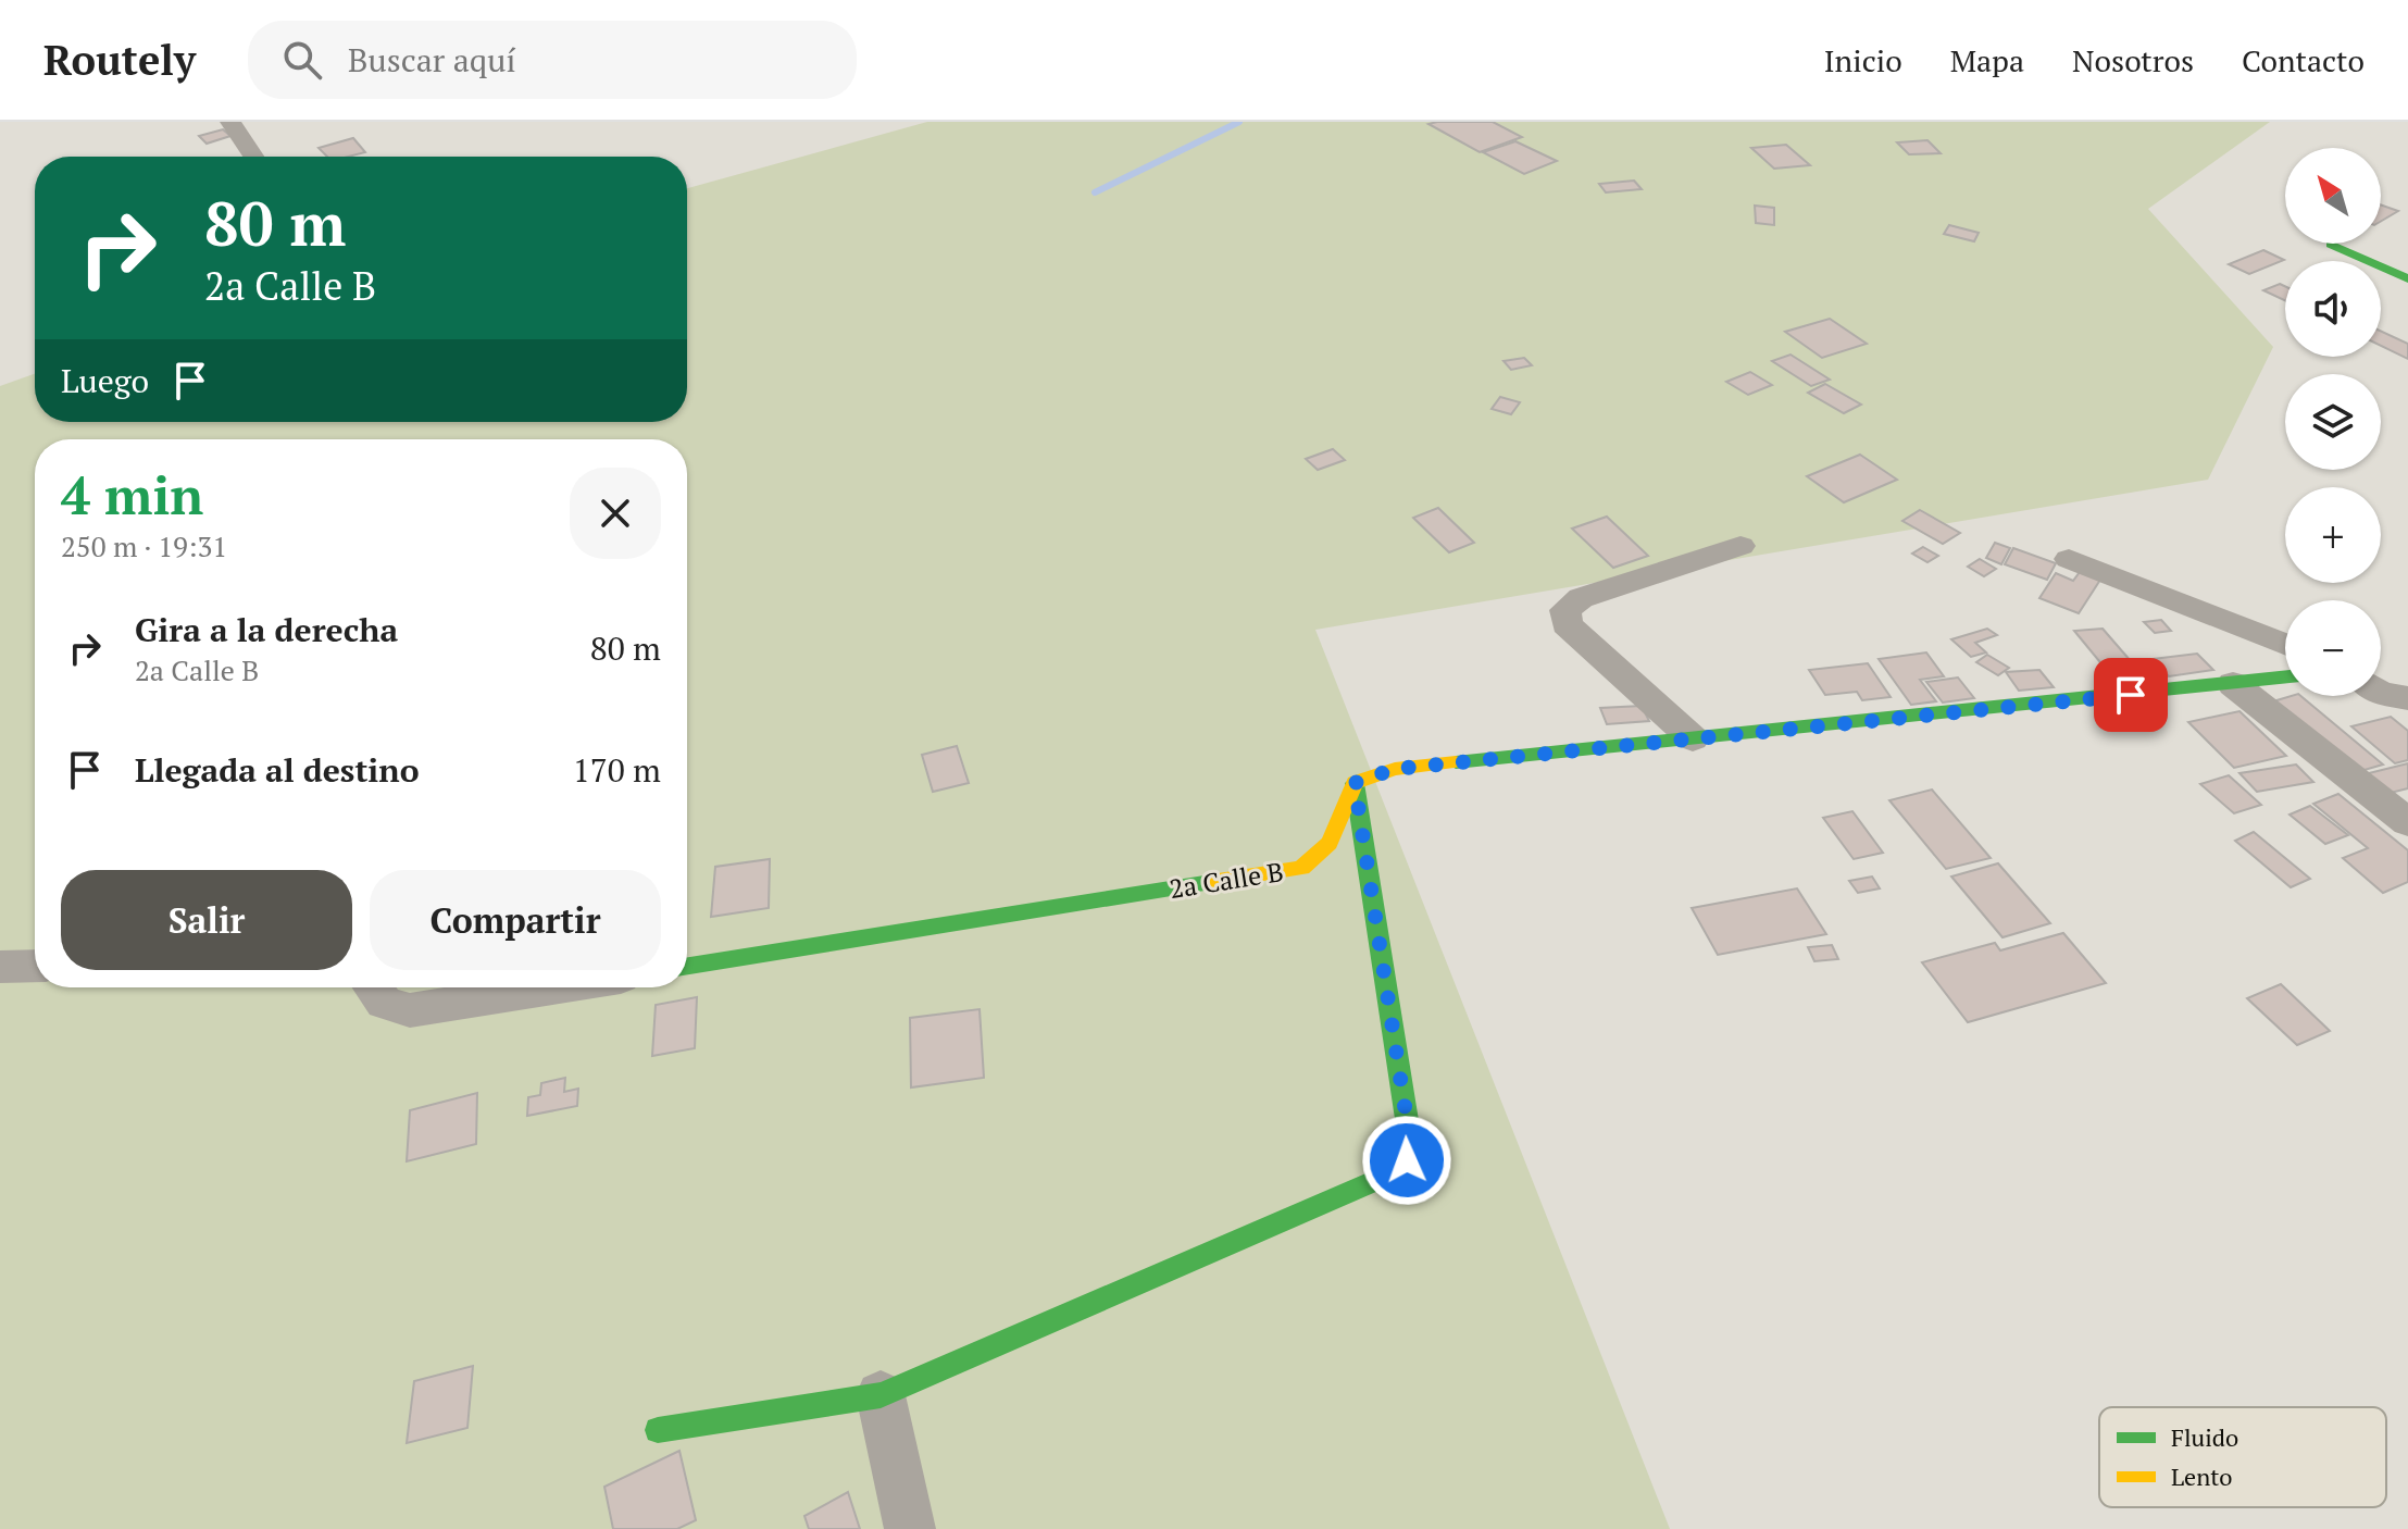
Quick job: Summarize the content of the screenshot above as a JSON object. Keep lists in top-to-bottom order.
{
  "streets": {
    "street": ["2a Calle B"]
  },
  "legend": ["Fluido", "Lento"],
  "north": "top left",
  "page": {
    "header": "Routely",
    "search": "Buscar aquí",
    "nav": [
      "Inicio",
      "Mapa",
      "Nosotros",
      "Contacto"
    ],
    "map_buttons": ["+", "−"],
    "turn": ["80 m", "2a Calle B"],
    "then": "Luego",
    "heading": ["4 min", "250 m · 19:31"],
    "list": [
      {
        "name": "Gira a la derecha",
        "note": "2a Calle B",
        "value": "80 m"
      },
      {
        "name": "Llegada al destino",
        "value": "170 m"
      }
    ],
    "buttons": ["Salir", "Compartir"]
  }
}
